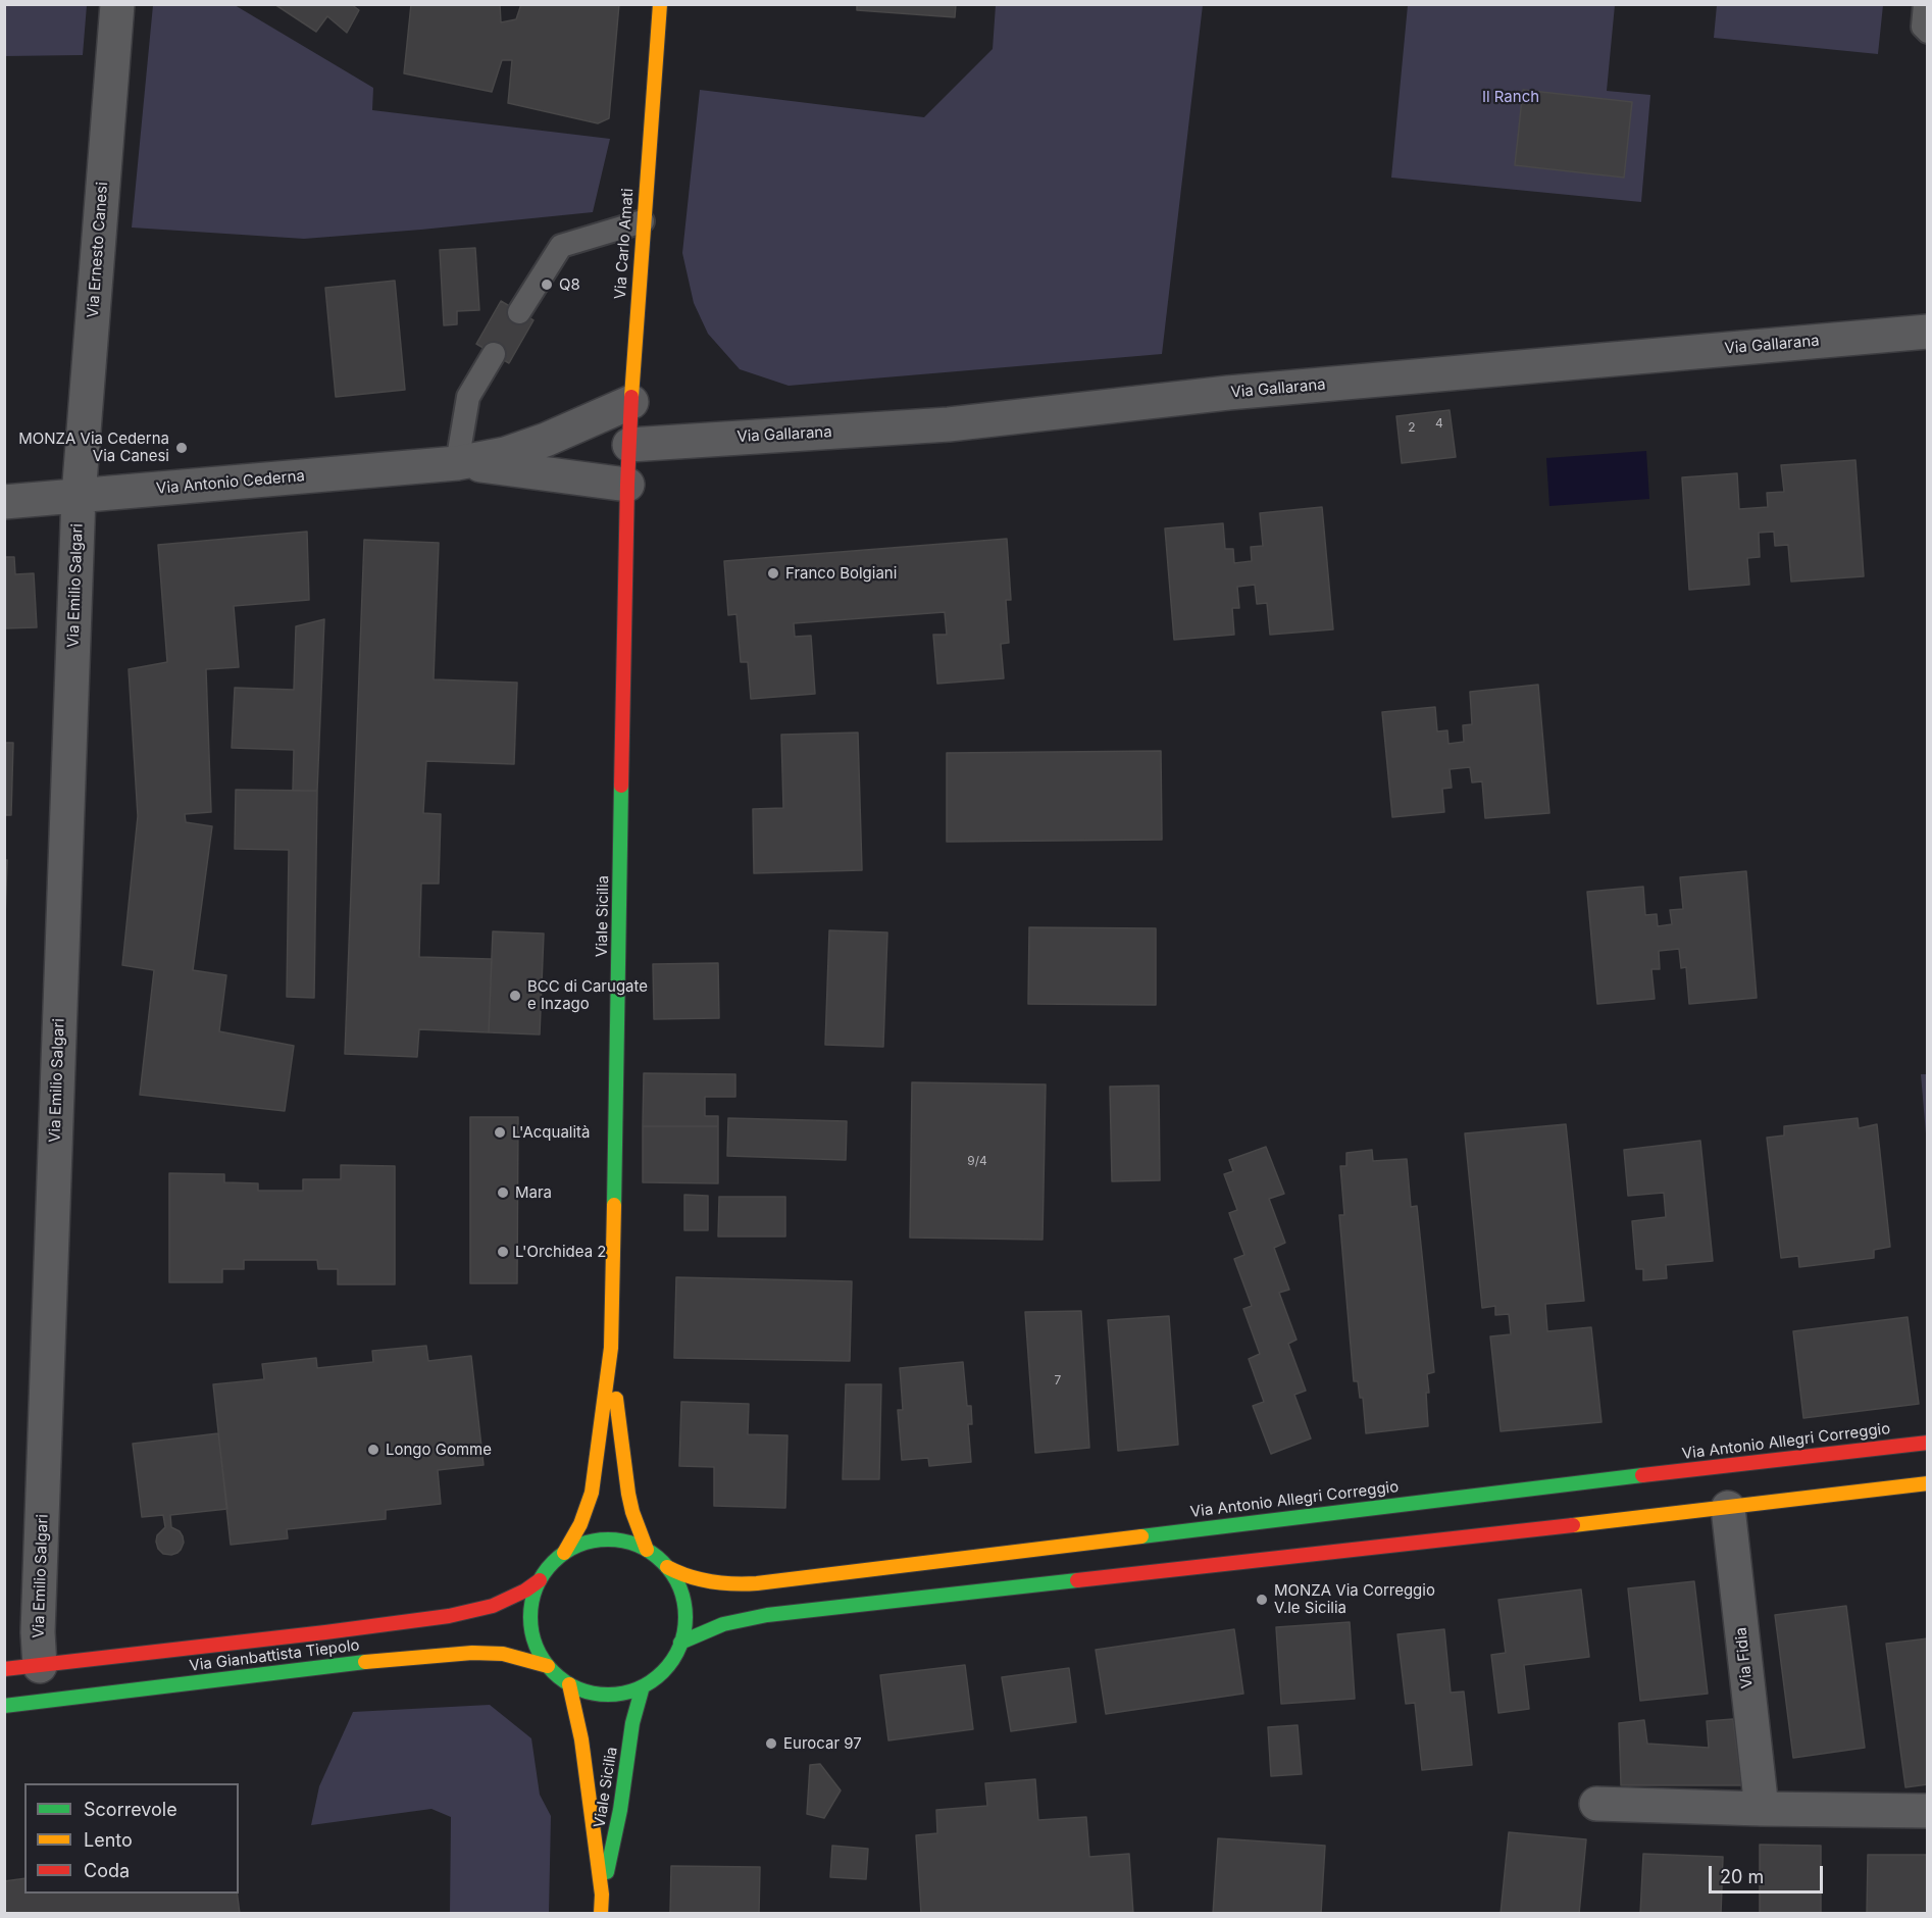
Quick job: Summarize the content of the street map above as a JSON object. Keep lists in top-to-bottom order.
{
  "streets": {
    "street": [
      "Via Carlo Amati",
      "Via Ernesto Canesi",
      "Via Gallarana",
      "Via Antonio Cederna",
      "Via Emilio Salgari",
      "Viale Sicilia",
      "Via Antonio Allegri Correggio",
      "Via Gianbattista Tiepolo",
      "Via Fidia"
    ]
  },
  "crossings": [
    ["Via Carlo Amati", "Via Gallarana"],
    ["Via Carlo Amati", "Via Antonio Cederna"],
    ["Via Carlo Amati", "Viale Sicilia"],
    ["Via Ernesto Canesi", "Via Antonio Cederna"],
    ["Via Ernesto Canesi", "Via Emilio Salgari"],
    ["Via Antonio Cederna", "Via Emilio Salgari"],
    ["Via Antonio Cederna", "Viale Sicilia"],
    ["Via Emilio Salgari", "Via Gianbattista Tiepolo"],
    ["Viale Sicilia", "Via Antonio Allegri Correggio"],
    ["Viale Sicilia", "Via Gianbattista Tiepolo"],
    ["Via Antonio Allegri Correggio", "Via Gianbattista Tiepolo"]
  ],
  "parks": ["Il Ranch"],
  "places": [
    "Q8",
    "MONZA Via Cederna Via Canesi",
    "Franco Bolgiani",
    "BCC di Carugate e Inzago",
    "L'Acqualità",
    "Mara",
    "L'Orchidea 2",
    "Longo Gomme",
    "MONZA Via Correggio V.le Sicilia",
    "Eurocar 97"
  ],
  "house_numbers": [
    "4",
    "2",
    "9/4",
    "7"
  ],
  "legend": ["Scorrevole", "Lento", "Coda"],
  "scale_bar": "20 m"
}
